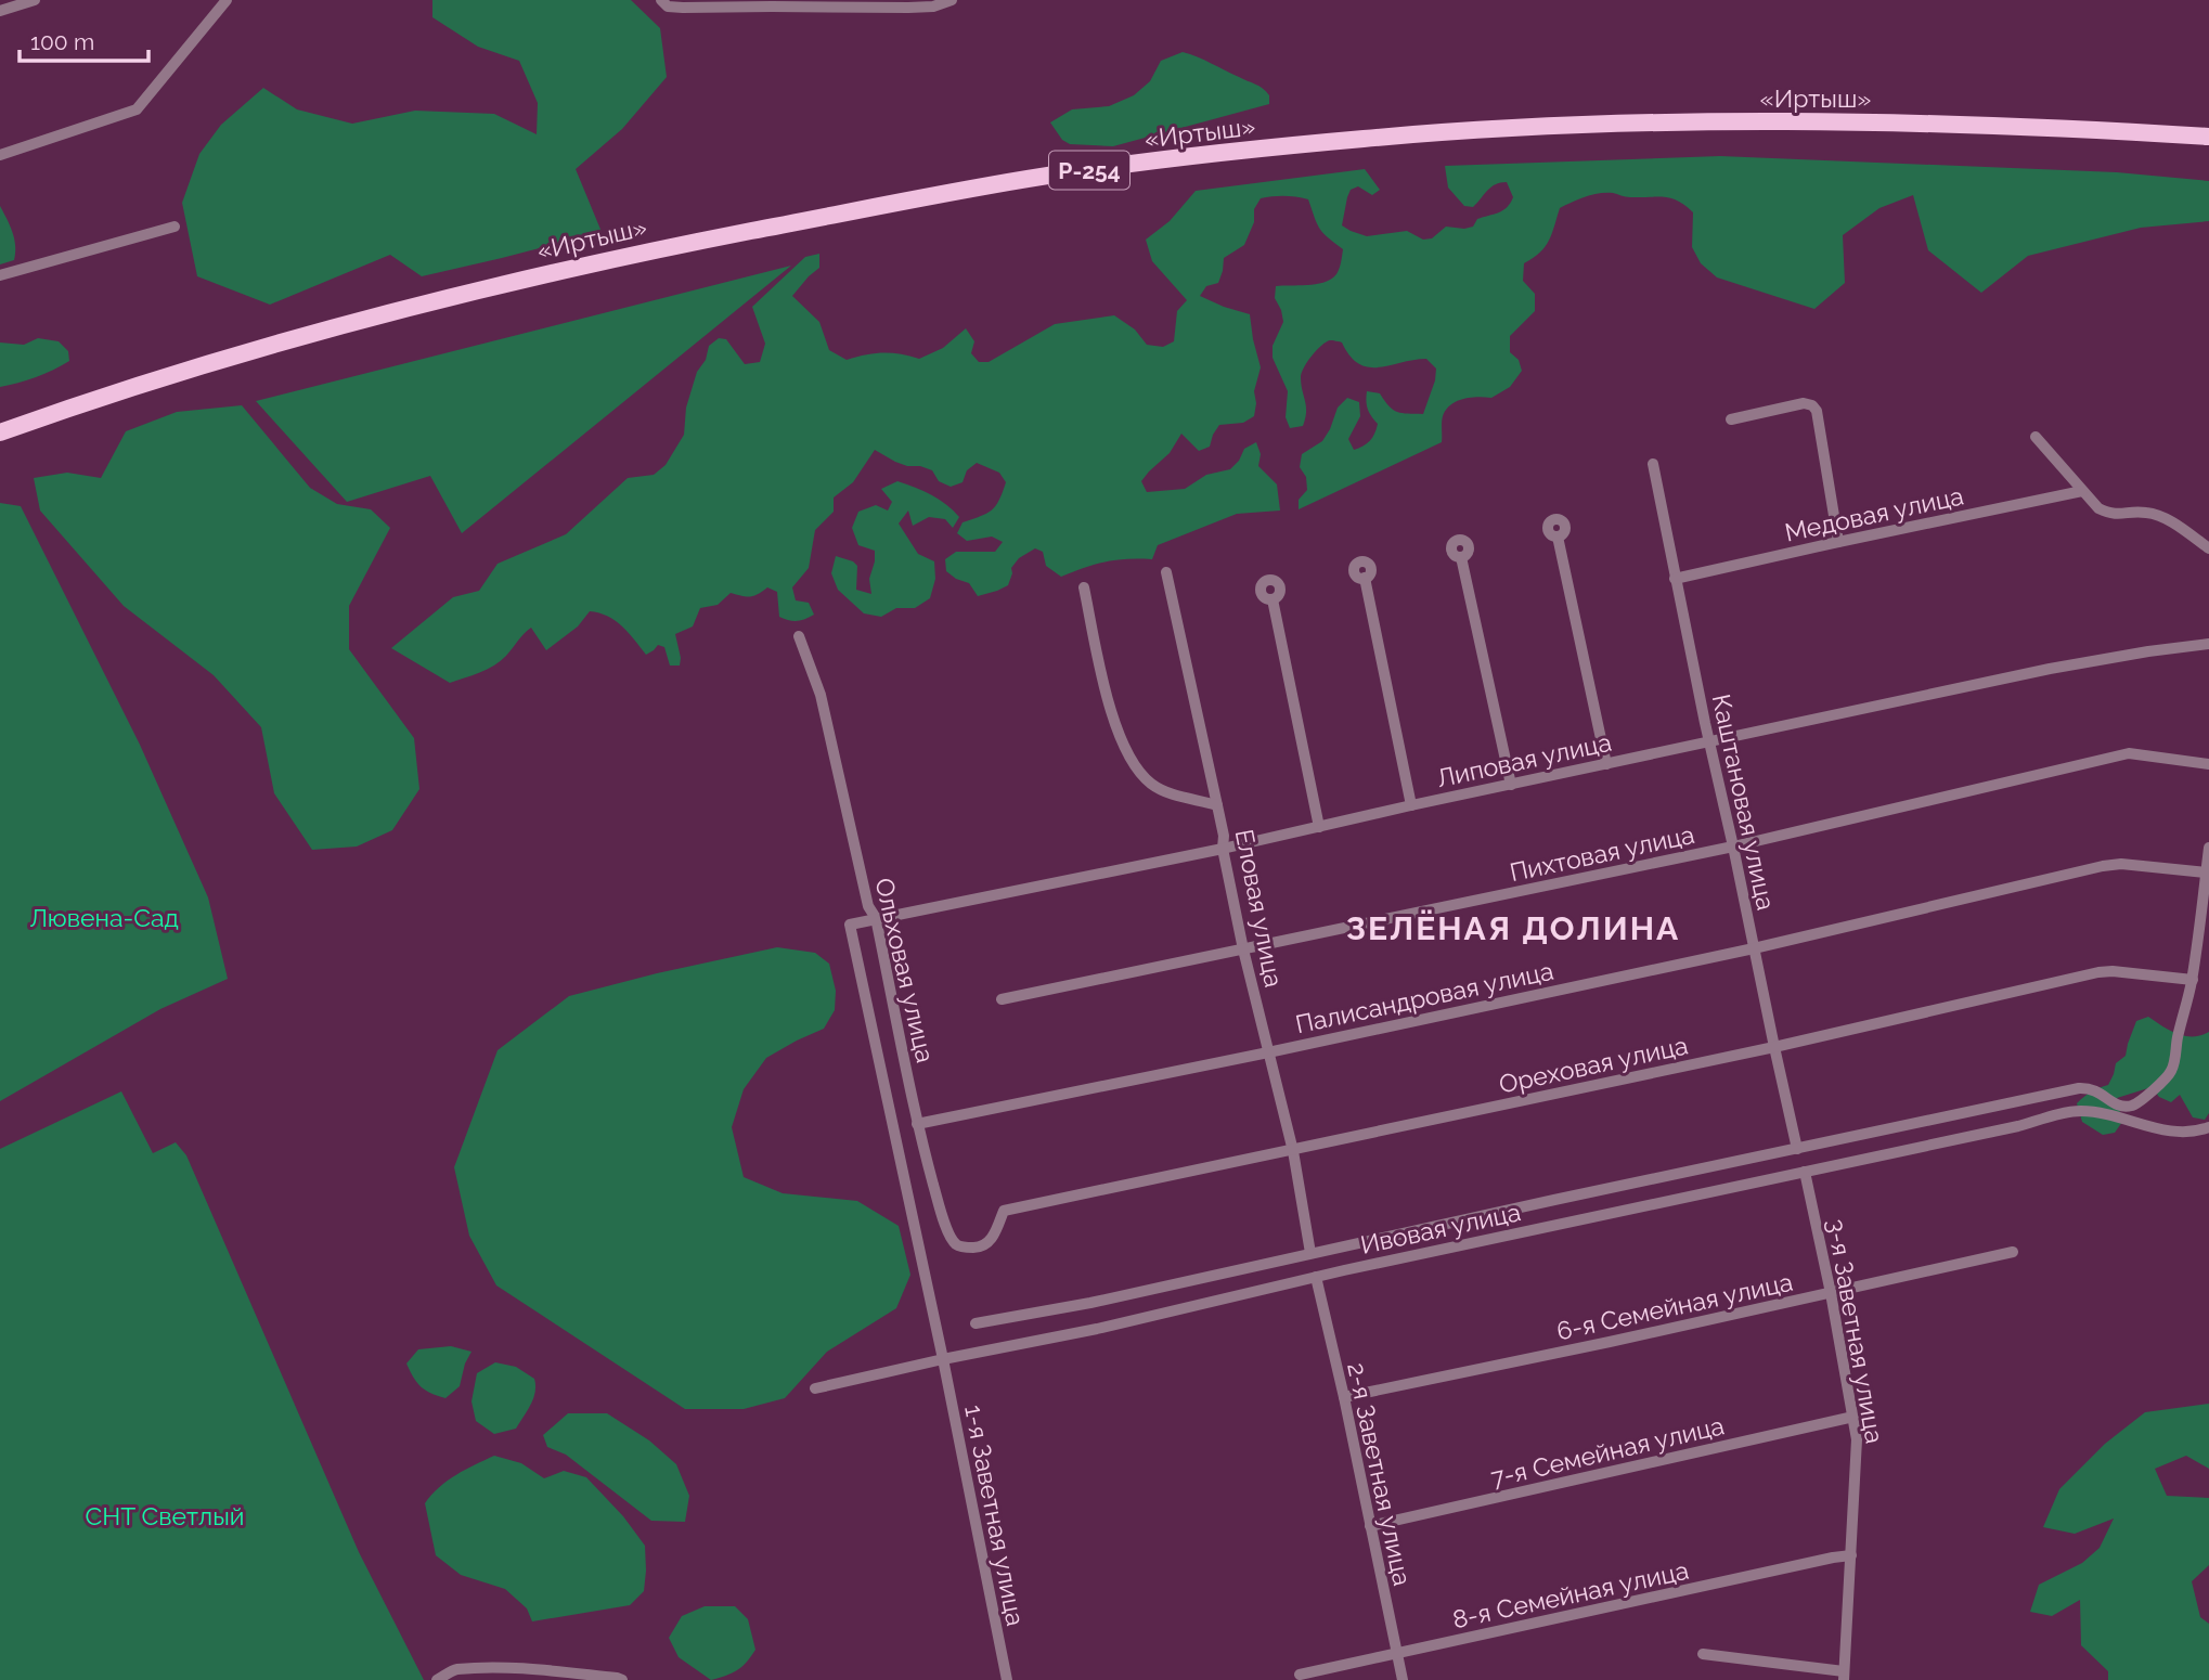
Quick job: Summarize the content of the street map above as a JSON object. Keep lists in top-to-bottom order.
{
  "streets": {
    "highway": ["«Иртыш»", "Р-254"],
    "street": [
      "Медовая улица",
      "Липовая улица",
      "Каштановая улица",
      "Пихтовая улица",
      "Еловая улица",
      "Ольховая улица",
      "Палисандровая улица",
      "Ореховая улица",
      "Ивовая улица",
      "6-я Семейная улица",
      "3-я Заветная улица",
      "7-я Семейная улица",
      "2-я Заветная улица",
      "1-я Заветная улица",
      "8-я Семейная улица"
    ]
  },
  "crossings": [
    ["Медовая улица", "Каштановая улица"],
    ["Липовая улица", "Каштановая улица"],
    ["Липовая улица", "Еловая улица"],
    ["Липовая улица", "Ольховая улица"],
    ["Липовая улица", "1-я Заветная улица"],
    ["Каштановая улица", "Пихтовая улица"],
    ["Каштановая улица", "Палисандровая улица"],
    ["Каштановая улица", "Ореховая улица"],
    ["Каштановая улица", "Ивовая улица"],
    ["Пихтовая улица", "Еловая улица"],
    ["Еловая улица", "Палисандровая улица"],
    ["Еловая улица", "Ореховая улица"],
    ["Еловая улица", "Ивовая улица"],
    ["Ольховая улица", "Палисандровая улица"],
    ["Ольховая улица", "Ореховая улица"],
    ["Ореховая улица", "Ивовая улица"],
    ["Ивовая улица", "3-я Заветная улица"],
    ["Ивовая улица", "2-я Заветная улица"],
    ["Ивовая улица", "1-я Заветная улица"],
    ["6-я Семейная улица", "3-я Заветная улица"],
    ["6-я Семейная улица", "2-я Заветная улица"],
    ["3-я Заветная улица", "7-я Семейная улица"],
    ["3-я Заветная улица", "8-я Семейная улица"],
    ["7-я Семейная улица", "2-я Заветная улица"],
    ["2-я Заветная улица", "8-я Семейная улица"]
  ],
  "districts": ["ЗЕЛЁНАЯ ДОЛИНА"],
  "parks": ["Лювена-Сад", "СНТ Светлый"],
  "scale_bar": "100 m"
}
